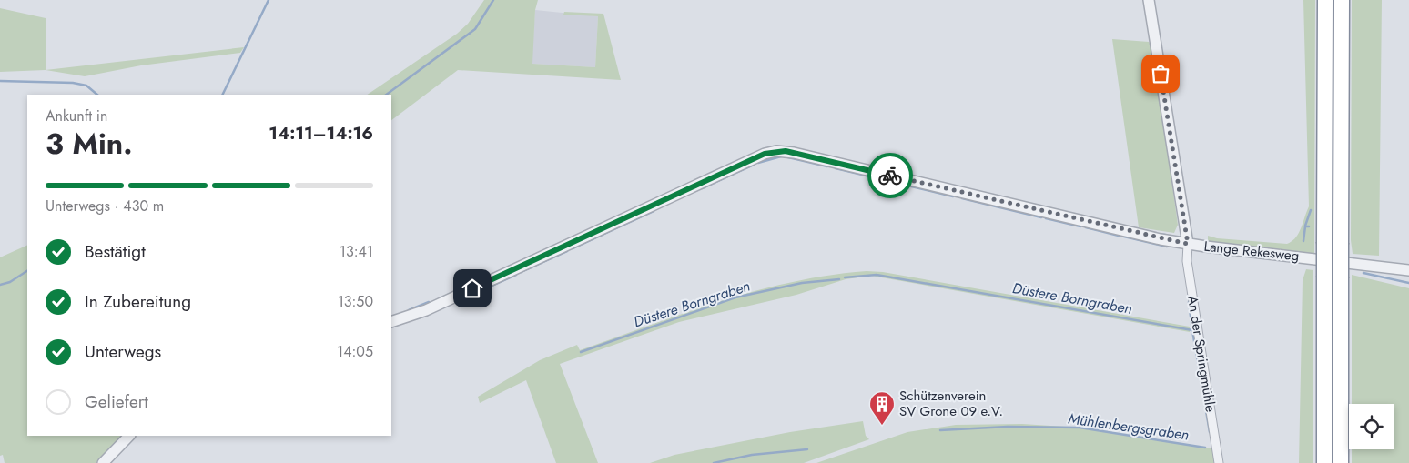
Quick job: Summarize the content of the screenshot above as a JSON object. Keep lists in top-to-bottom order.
{
  "streets": {
    "street": ["Lange Rekesweg", "An der Springmühle"]
  },
  "crossings": [
    ["Lange Rekesweg", "An der Springmühle"]
  ],
  "water": ["Düstere Borngraben", "Mühlenbergsgraben"],
  "places": {
    "building": ["Schützenverein SV Grone 09 e.V."]
  },
  "page": {
    "heading": ["3 Min.", "Ankunft in", "14:11–14:16"],
    "bar": "Unterwegs · 430 m",
    "list": [
      ["Bestätigt", "13:41"],
      ["In Zubereitung", "13:50"],
      ["Unterwegs", "14:05"],
      "Geliefert"
    ]
  }
}
